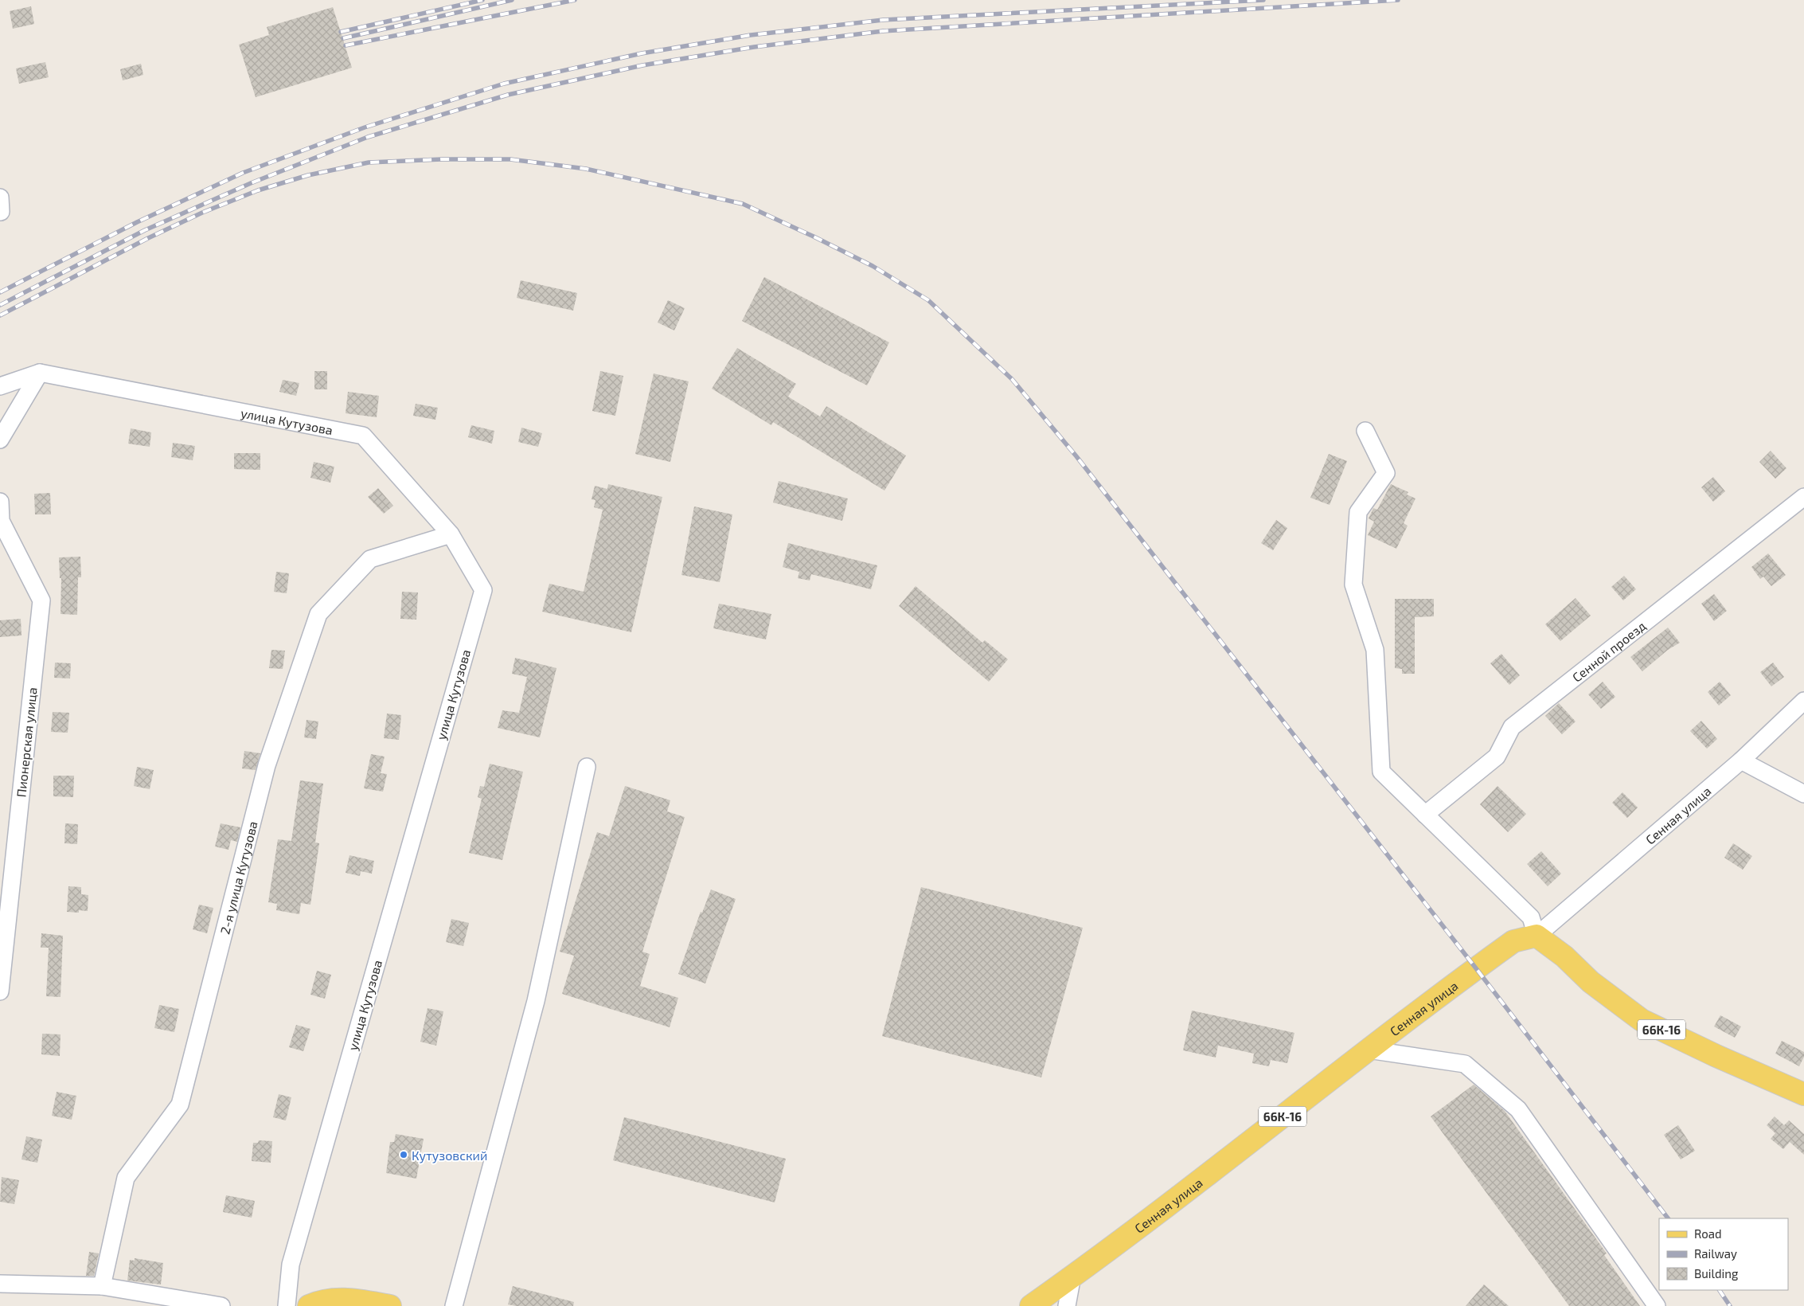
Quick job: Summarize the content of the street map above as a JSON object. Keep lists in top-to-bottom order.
{
  "streets": {
    "main road": ["Сенная улица", "66К-16"],
    "street": [
      "улица Кутузова",
      "Сенной проезд",
      "Пионерская улица",
      "2-я улица Кутузова"
    ]
  },
  "crossings": [
    ["улица Кутузова", "2-я улица Кутузова"],
    ["Сенная улица", "66К-16"]
  ],
  "places": ["Кутузовский"],
  "legend": ["Road", "Railway", "Building"]
}
